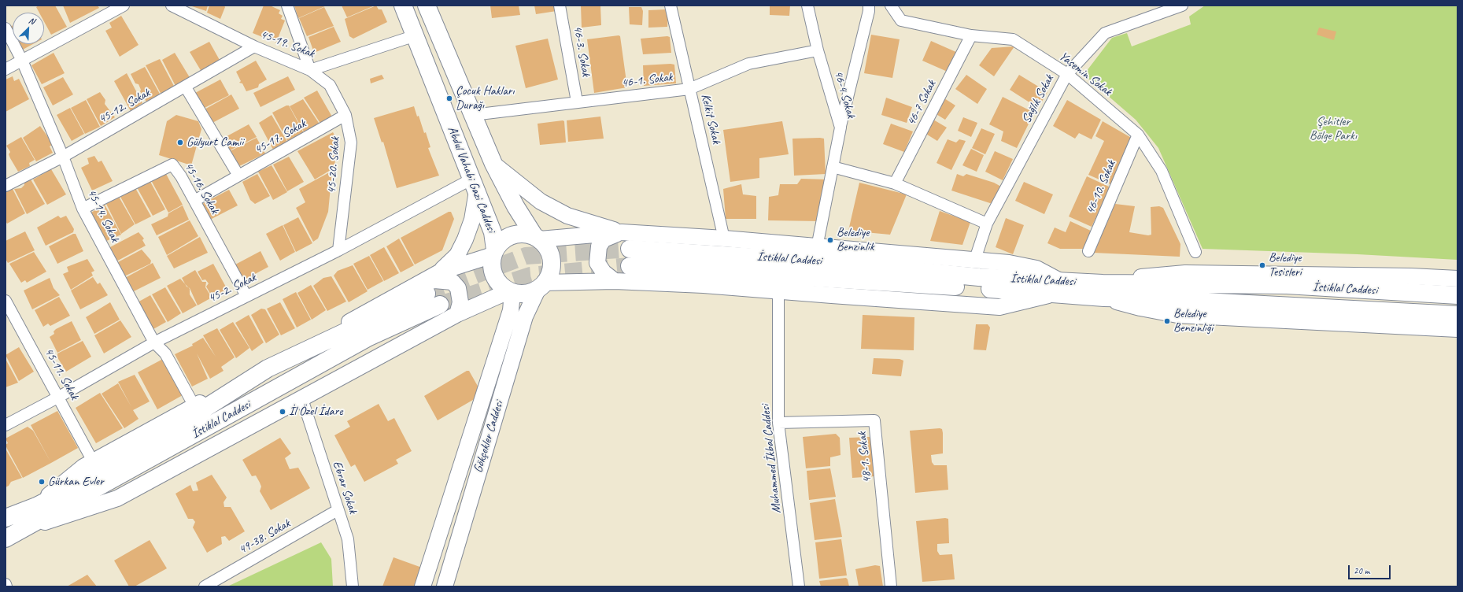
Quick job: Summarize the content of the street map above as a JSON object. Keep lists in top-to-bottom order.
{
  "streets": {
    "main road": ["Abdul Vahabi Gazi Caddesi", "İstiklal Caddesi"],
    "street": [
      "45-19. Sokak",
      "46-3. Sokak",
      "Yasemin Sokak",
      "46-1. Sokak",
      "46-4 Sokak",
      "Sağlık Sokak",
      "46-7 Sokak",
      "45-12. Sokak",
      "Kelkit Sokak",
      "45-17. Sokak",
      "45-20. Sokak",
      "46-10. Sokak",
      "45-16. Sokak",
      "45-14. Sokak",
      "45-2. Sokak",
      "45-11. Sokak",
      "Gökçekler Caddesi",
      "48-1. Sokak",
      "Muhammed İkbal Caddesi",
      "Ebrar Sokak",
      "49-38. Sokak"
    ]
  },
  "crossings": [
    ["45-19. Sokak", "45-12. Sokak"],
    ["45-19. Sokak", "45-20. Sokak"],
    ["45-19. Sokak", "Abdul Vahabi Gazi Caddesi"],
    ["46-3. Sokak", "46-1. Sokak"],
    ["Yasemin Sokak", "Sağlık Sokak"],
    ["Yasemin Sokak", "46-7 Sokak"],
    ["Yasemin Sokak", "46-10. Sokak"],
    ["46-1. Sokak", "46-4 Sokak"],
    ["46-1. Sokak", "Kelkit Sokak"],
    ["46-1. Sokak", "Abdul Vahabi Gazi Caddesi"],
    ["45-12. Sokak", "45-14. Sokak"],
    ["45-17. Sokak", "45-20. Sokak"],
    ["45-17. Sokak", "45-16. Sokak"],
    ["45-20. Sokak", "45-2. Sokak"],
    ["Abdul Vahabi Gazi Caddesi", "45-2. Sokak"],
    ["Abdul Vahabi Gazi Caddesi", "Gökçekler Caddesi"],
    ["45-16. Sokak", "45-14. Sokak"],
    ["45-16. Sokak", "45-2. Sokak"],
    ["45-14. Sokak", "45-2. Sokak"],
    ["45-2. Sokak", "45-11. Sokak"],
    ["48-1. Sokak", "Muhammed İkbal Caddesi"],
    ["Ebrar Sokak", "49-38. Sokak"]
  ],
  "parks": ["Şehitler Bölge Parkı"],
  "places": [
    "Çocuk Hakları Durağı",
    "Gülyurt Camii",
    "Belediye Benzinlik",
    "Belediye Tesisleri",
    "Belediye Benzinliği",
    "İl Özel İdare",
    "Gürkan Evler"
  ],
  "scale_bar": "20 m",
  "north": "top right"
}
